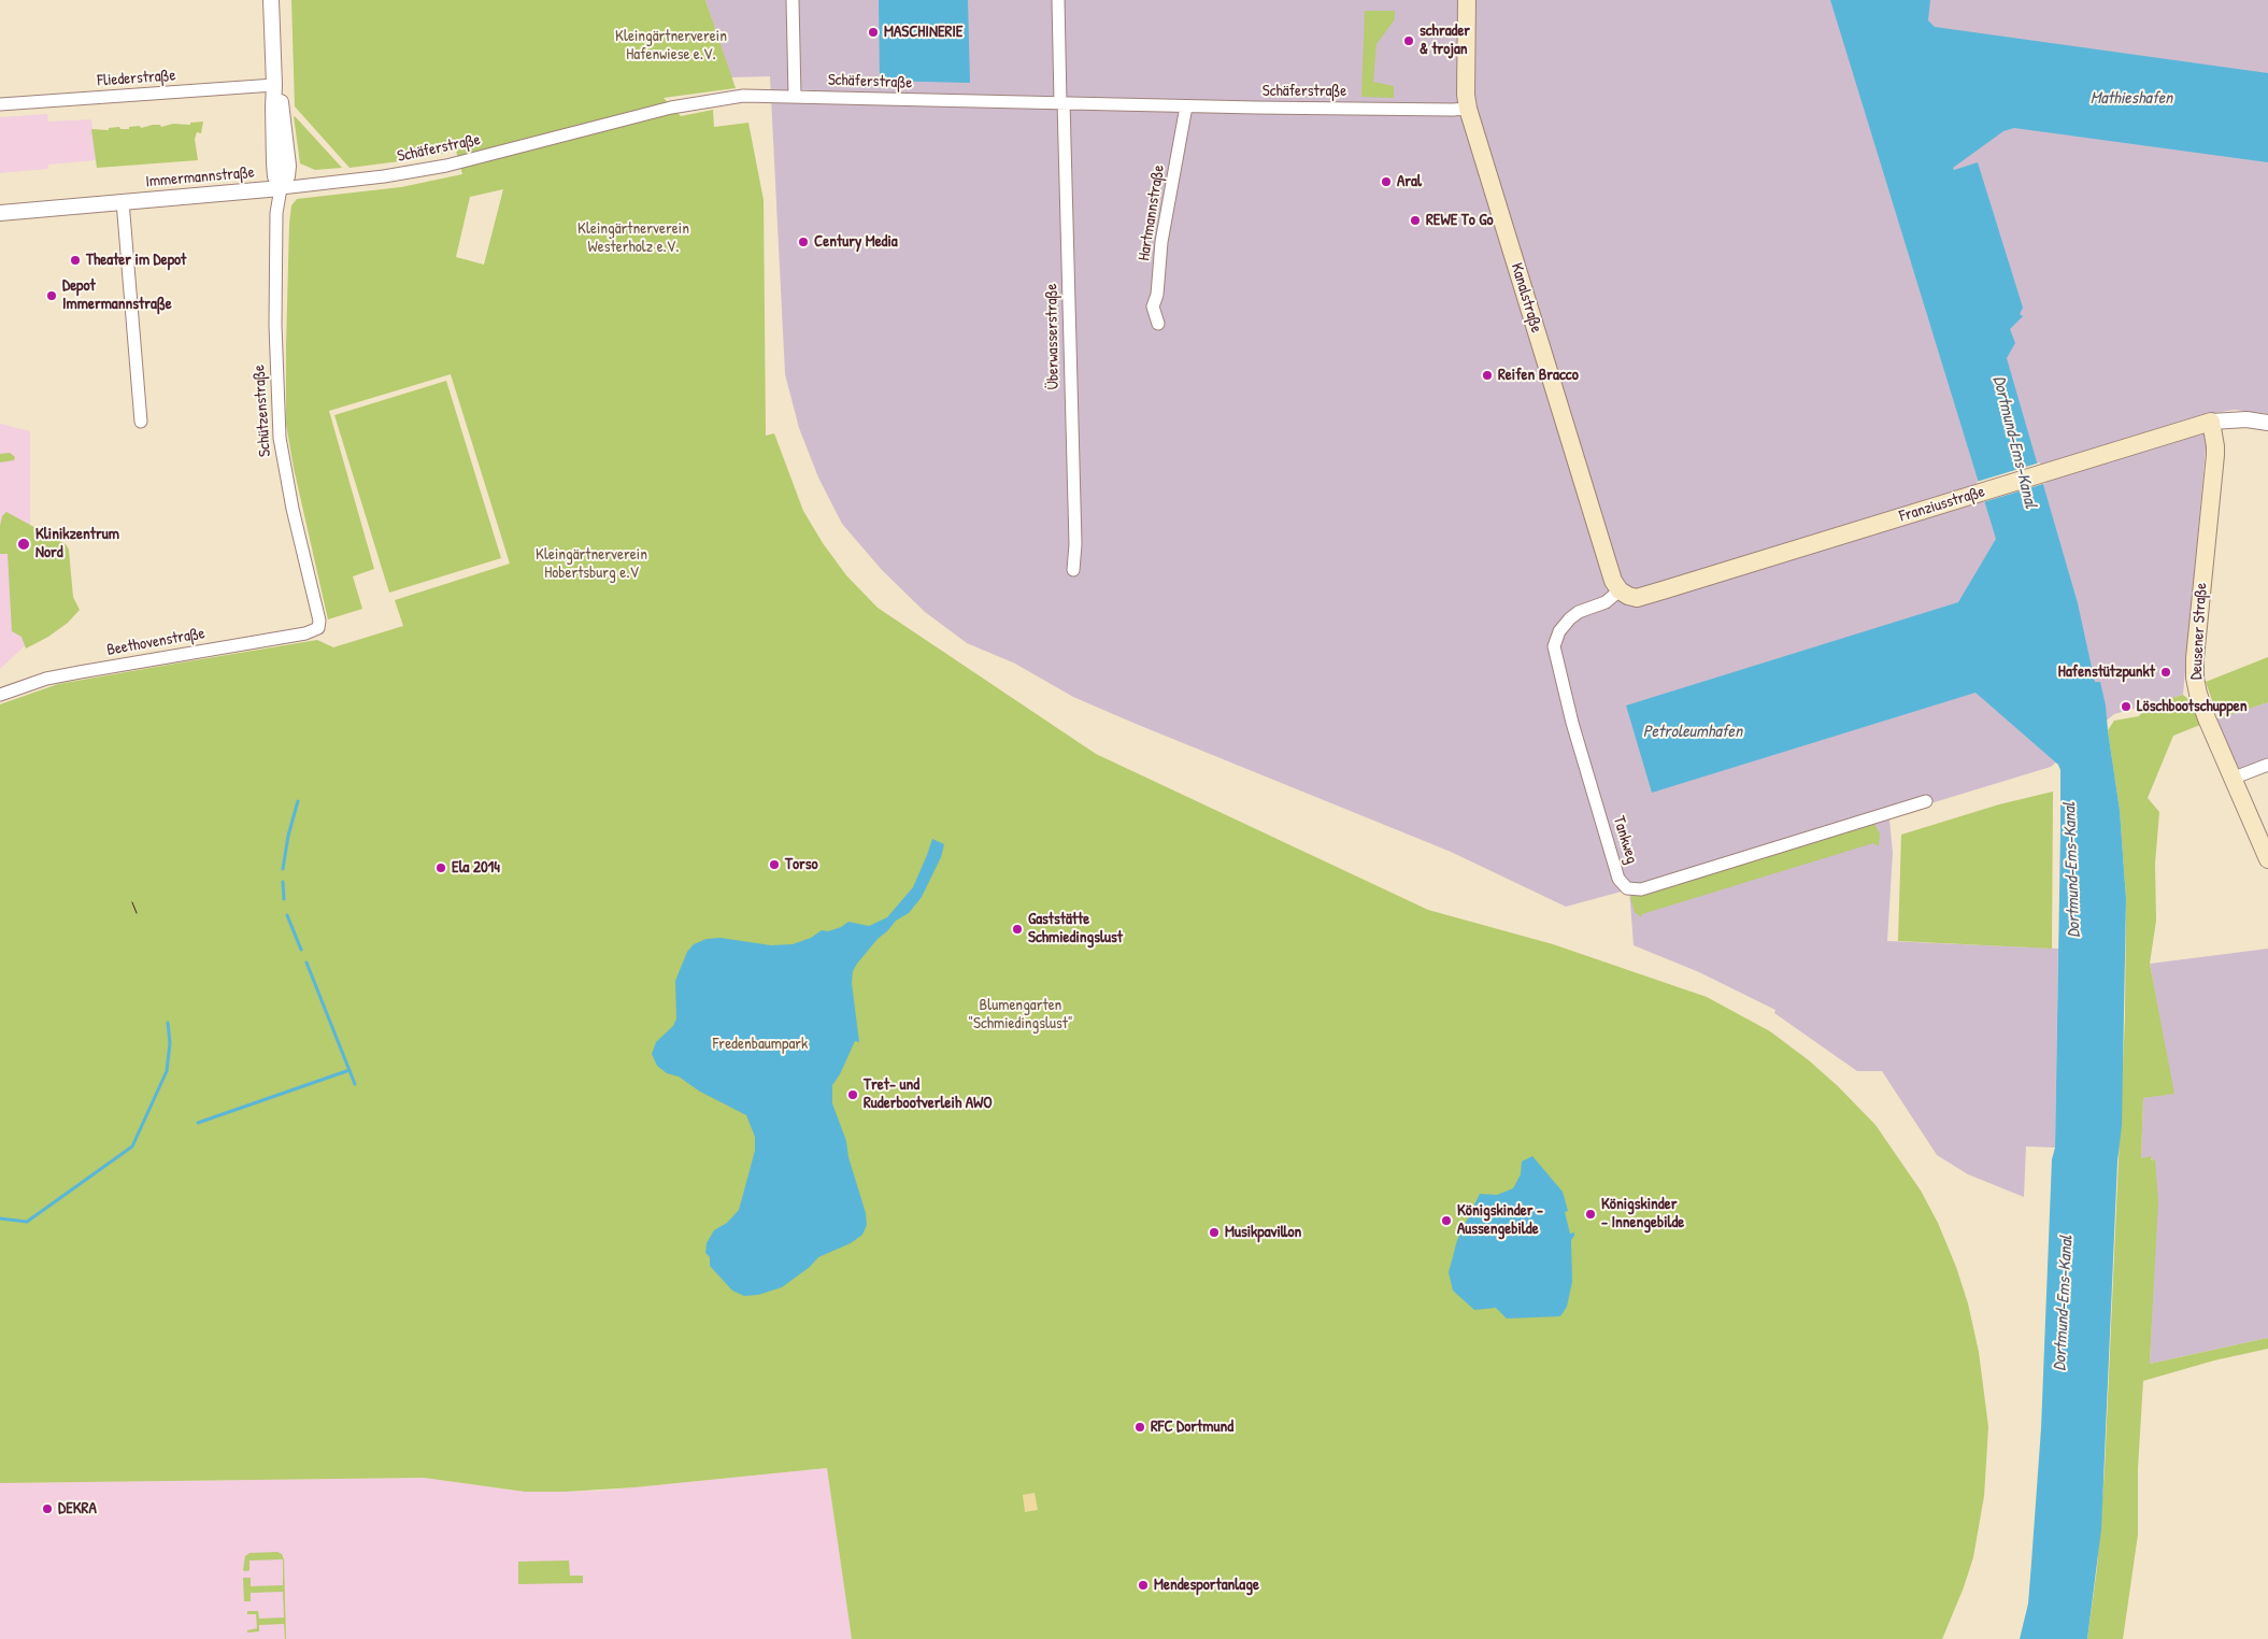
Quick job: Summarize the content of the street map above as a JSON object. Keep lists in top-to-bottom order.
{
  "streets": {
    "main road": ["Kanalstraße", "Franziusstraße", "Deusener Straße"],
    "street": [
      "Fliederstraße",
      "Schäferstraße",
      "Immermannstraße",
      "Hartmannstraße",
      "Überwasserstraße",
      "Schützenstraße",
      "Beethovenstraße",
      "Tankweg"
    ]
  },
  "crossings": [
    ["Fliederstraße", "Schützenstraße"],
    ["Schäferstraße", "Immermannstraße"],
    ["Schäferstraße", "Hartmannstraße"],
    ["Schäferstraße", "Kanalstraße"],
    ["Schäferstraße", "Überwasserstraße"],
    ["Schäferstraße", "Schützenstraße"],
    ["Immermannstraße", "Schützenstraße"],
    ["Kanalstraße", "Franziusstraße"],
    ["Kanalstraße", "Tankweg"],
    ["Schützenstraße", "Beethovenstraße"],
    ["Franziusstraße", "Deusener Straße"],
    ["Franziusstraße", "Tankweg"]
  ],
  "water": ["Mathieshafen", "Dortmund-Ems-Kanal", "Petroleumhafen"],
  "parks": [
    "Kleingärtnerverein Hafenwiese e.V.",
    "Kleingärtnerverein Westerholz e.V.",
    "Kleingärtnerverein Hobertsburg e.V",
    "Blumengarten \"Schmiedingslust\"",
    "Fredenbaumpark"
  ],
  "places": [
    "MASCHINERIE",
    "schrader & trojan",
    "Aral",
    "REWE To Go",
    "Century Media",
    "Theater im Depot",
    "Depot Immermannstraße",
    "Reifen Bracco",
    "Klinikzentrum Nord",
    "Hafenstützpunkt",
    "Löschbootschuppen",
    "Torso",
    "Ela 2014",
    "Gaststätte Schmiedingslust",
    "Tret- und Ruderbootverleih AWO",
    "Königskinder - Innengebilde",
    "Königskinder - Aussengebilde",
    "Musikpavillon",
    "RFC Dortmund",
    "DEKRA",
    "Mendesportanlage"
  ]
}
